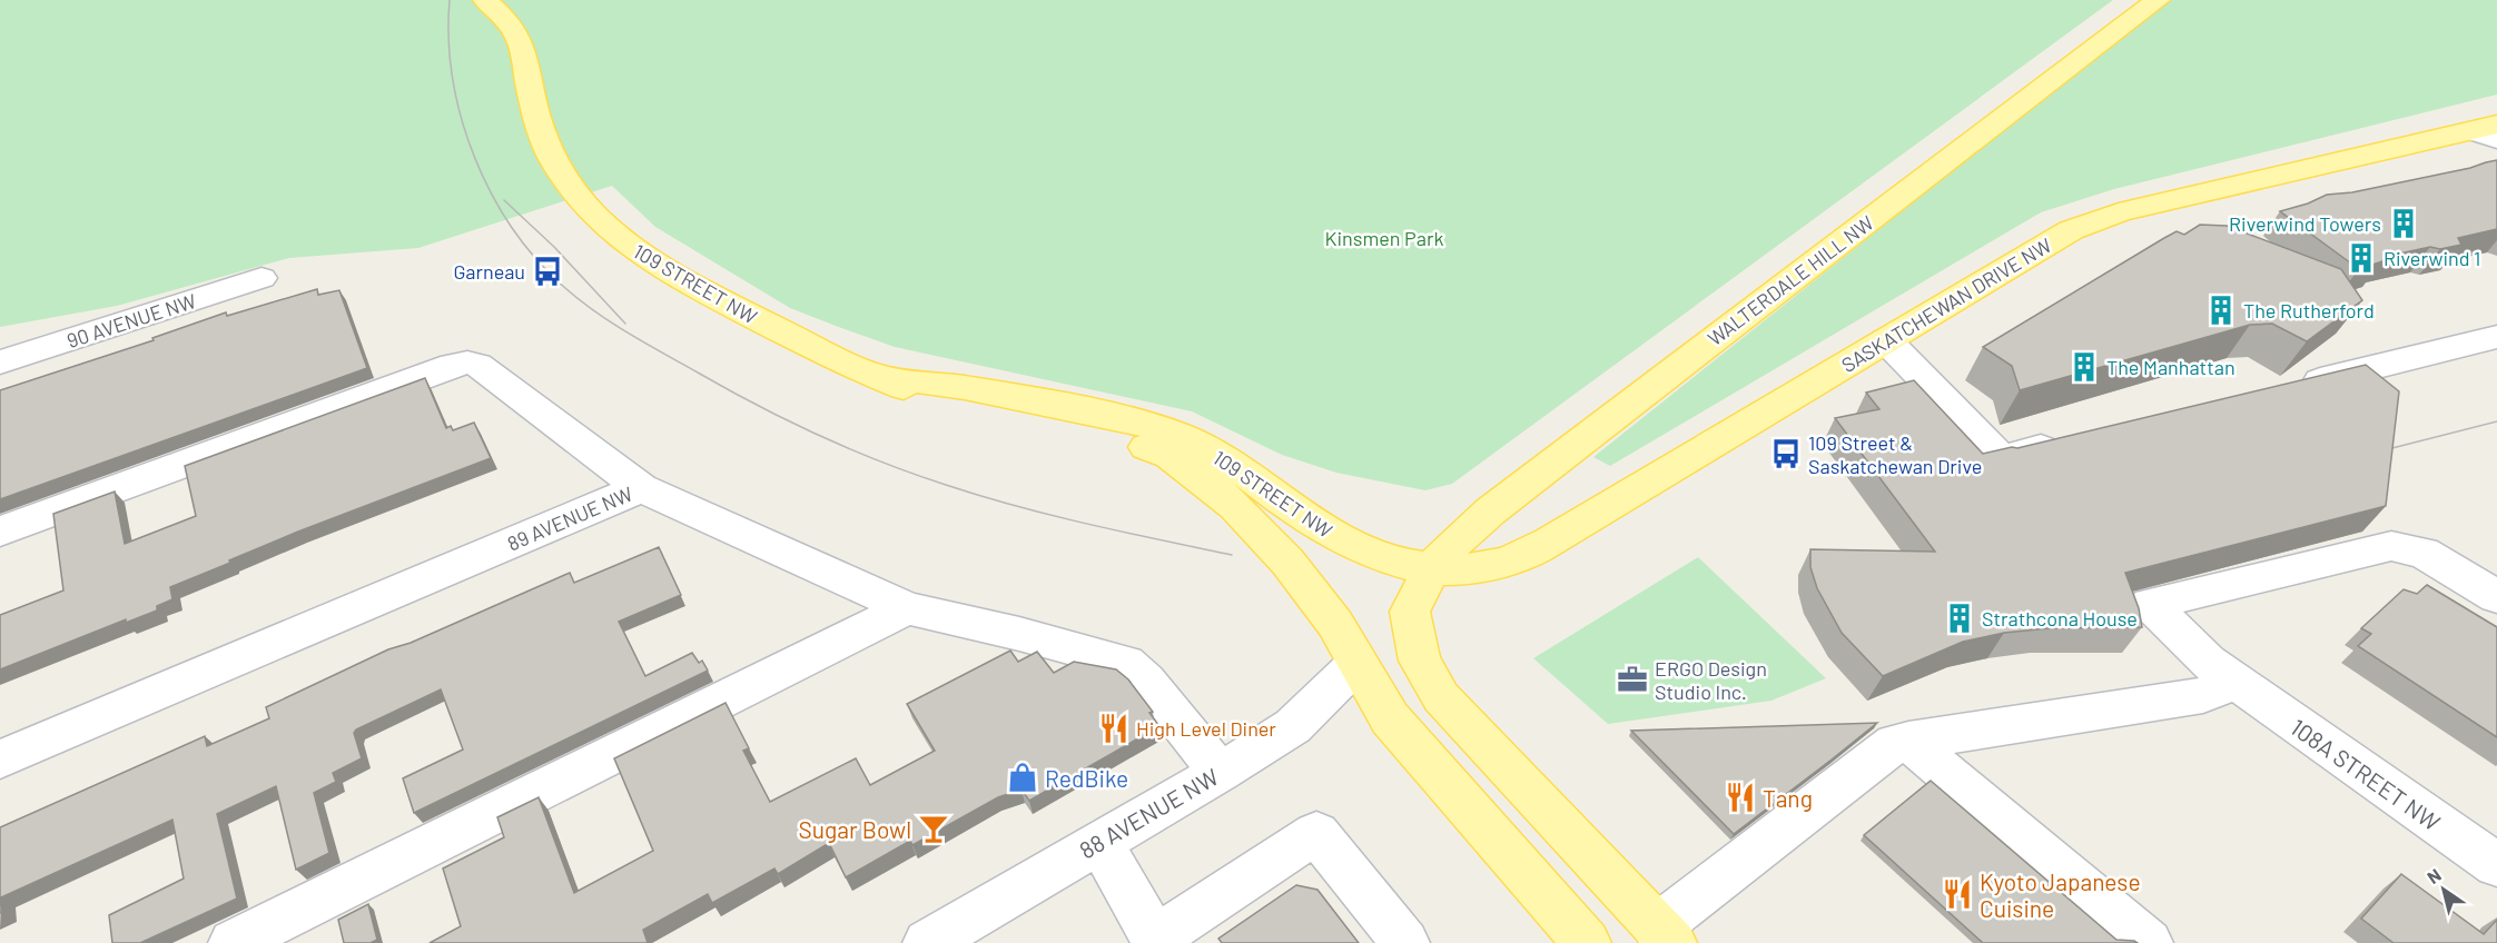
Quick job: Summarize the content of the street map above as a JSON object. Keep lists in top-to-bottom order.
{
  "streets": {
    "main road": ["WALTERDALE HILL NW", "109 STREET NW", "SASKATCHEWAN DRIVE NW"],
    "street": [
      "90 AVENUE NW",
      "89 AVENUE NW",
      "108A STREET NW",
      "88 AVENUE NW"
    ]
  },
  "crossings": [
    ["WALTERDALE HILL NW", "109 STREET NW"],
    ["WALTERDALE HILL NW", "SASKATCHEWAN DRIVE NW"],
    ["109 STREET NW", "SASKATCHEWAN DRIVE NW"],
    ["109 STREET NW", "88 AVENUE NW"],
    ["89 AVENUE NW", "88 AVENUE NW"]
  ],
  "parks": ["Kinsmen Park"],
  "places": {
    "building": [
      "Riverwind Towers",
      "Riverwind 1",
      "The Rutherford",
      "The Manhattan",
      "Strathcona House"
    ],
    "bus stop": ["Garneau", "109 Street & Saskatchewan Drive"],
    "office": ["ERGO Design Studio Inc."],
    "restaurant": ["High Level Diner", "Tang", "Kyoto Japanese Cuisine"],
    "shop": ["RedBike"],
    "bar": ["Sugar Bowl"]
  },
  "north": "top left"
}
